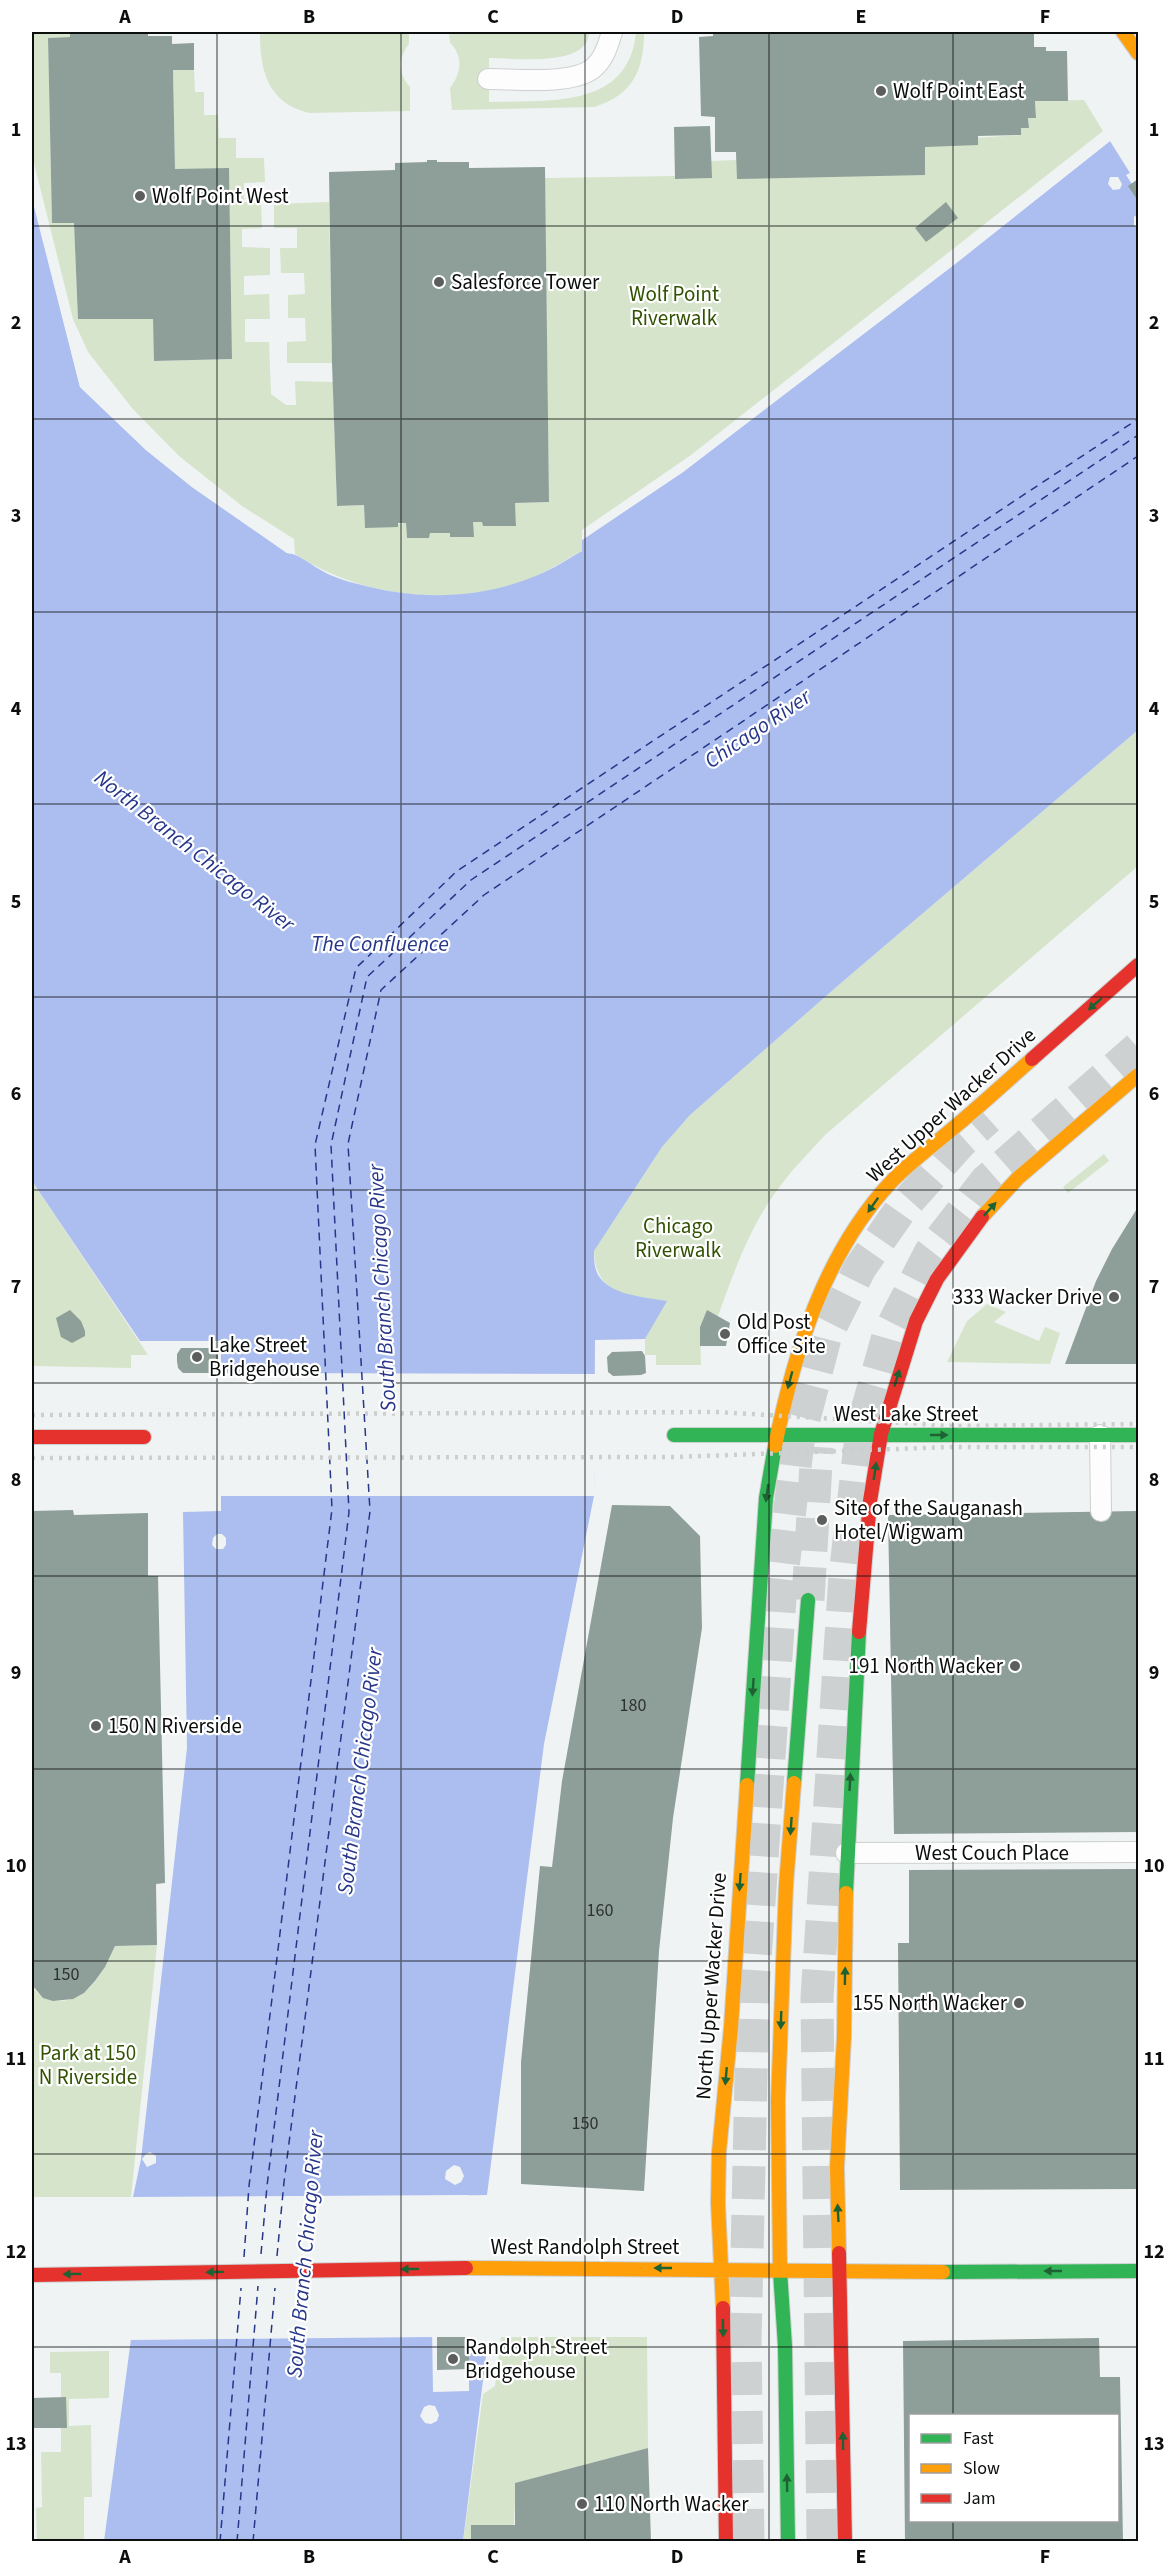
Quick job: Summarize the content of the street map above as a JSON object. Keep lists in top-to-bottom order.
{
  "streets": {
    "main road": [
      "West Upper Wacker Drive",
      "West Lake Street",
      "North Upper Wacker Drive",
      "West Randolph Street"
    ],
    "lane": ["West Couch Place"]
  },
  "crossings": [
    ["West Upper Wacker Drive", "West Lake Street"],
    ["West Upper Wacker Drive", "North Upper Wacker Drive"],
    ["West Lake Street", "North Upper Wacker Drive"],
    ["North Upper Wacker Drive", "West Randolph Street"]
  ],
  "one_way": ["West Lake Street", "West Randolph Street"],
  "water": [
    "Chicago River",
    "North Branch Chicago River",
    "The Confluence",
    "South Branch Chicago River"
  ],
  "parks": ["Wolf Point Riverwalk", "Chicago Riverwalk", "Park at 150 N Riverside"],
  "places": [
    "Wolf Point East",
    "Wolf Point West",
    "Salesforce Tower",
    "333 Wacker Drive",
    "Old Post Office Site",
    "Lake Street Bridgehouse",
    "Site of the Sauganash Hotel/Wigwam",
    "191 North Wacker",
    "150 N Riverside",
    "155 North Wacker",
    "Randolph Street Bridgehouse",
    "110 North Wacker"
  ],
  "house_numbers": [
    "180",
    "160",
    "150",
    "150"
  ],
  "legend": ["Fast", "Slow", "Jam"],
  "grid": {
    "columns": [
      "A",
      "B",
      "C",
      "D",
      "E",
      "F"
    ],
    "rows": [
      "1",
      "2",
      "3",
      "4",
      "5",
      "6",
      "7",
      "8",
      "9",
      "10",
      "11",
      "12",
      "13"
    ]
  }
}
